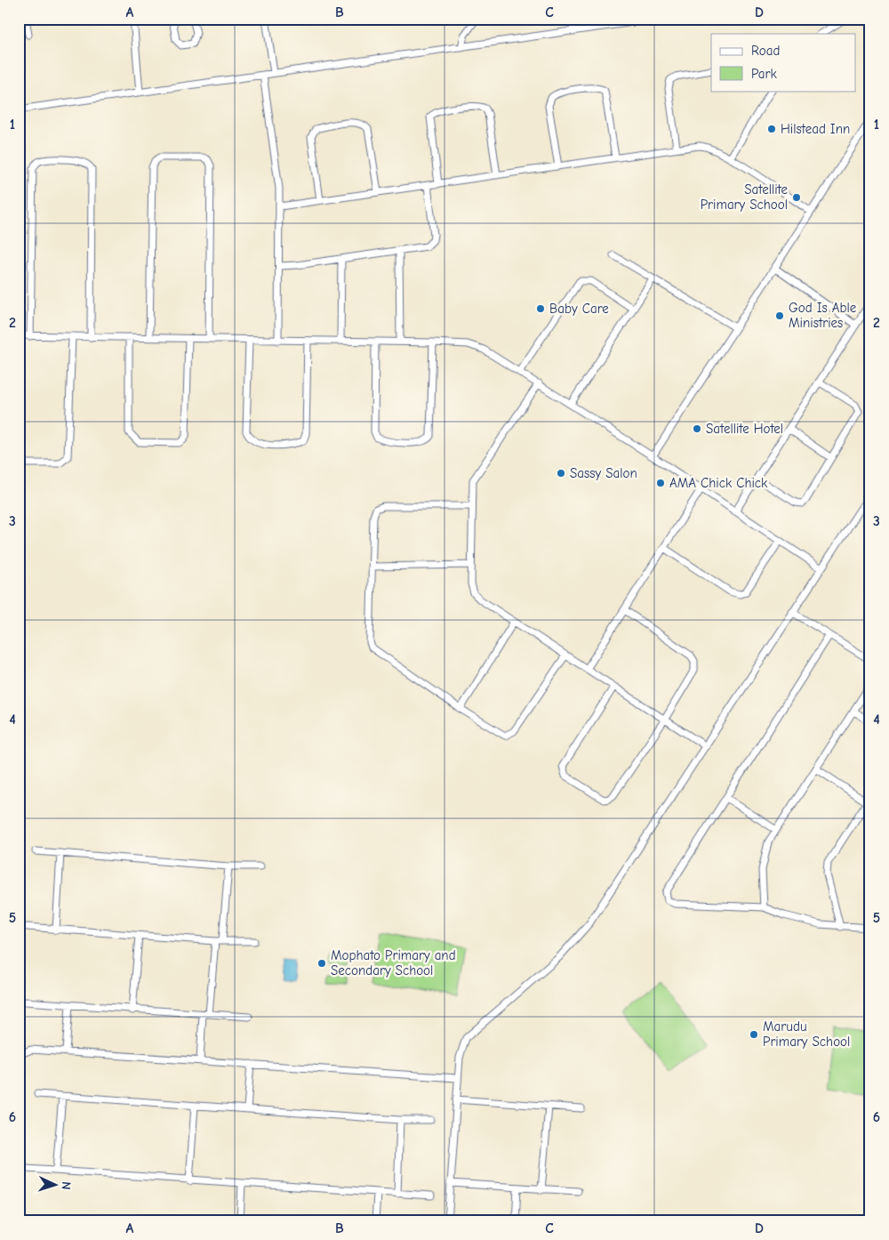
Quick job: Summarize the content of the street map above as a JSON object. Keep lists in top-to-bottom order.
{
  "places": [
    "Hilstead Inn",
    "Satellite Primary School",
    "Baby Care",
    "God Is Able Ministries",
    "Satellite Hotel",
    "Sassy Salon",
    "AMA Chick Chick",
    "Mophato Primary and Secondary School",
    "Marudu Primary School"
  ],
  "legend": ["Road", "Park"],
  "north": "right",
  "grid": {
    "columns": [
      "A",
      "B",
      "C",
      "D"
    ],
    "rows": [
      "1",
      "2",
      "3",
      "4",
      "5",
      "6"
    ]
  }
}
